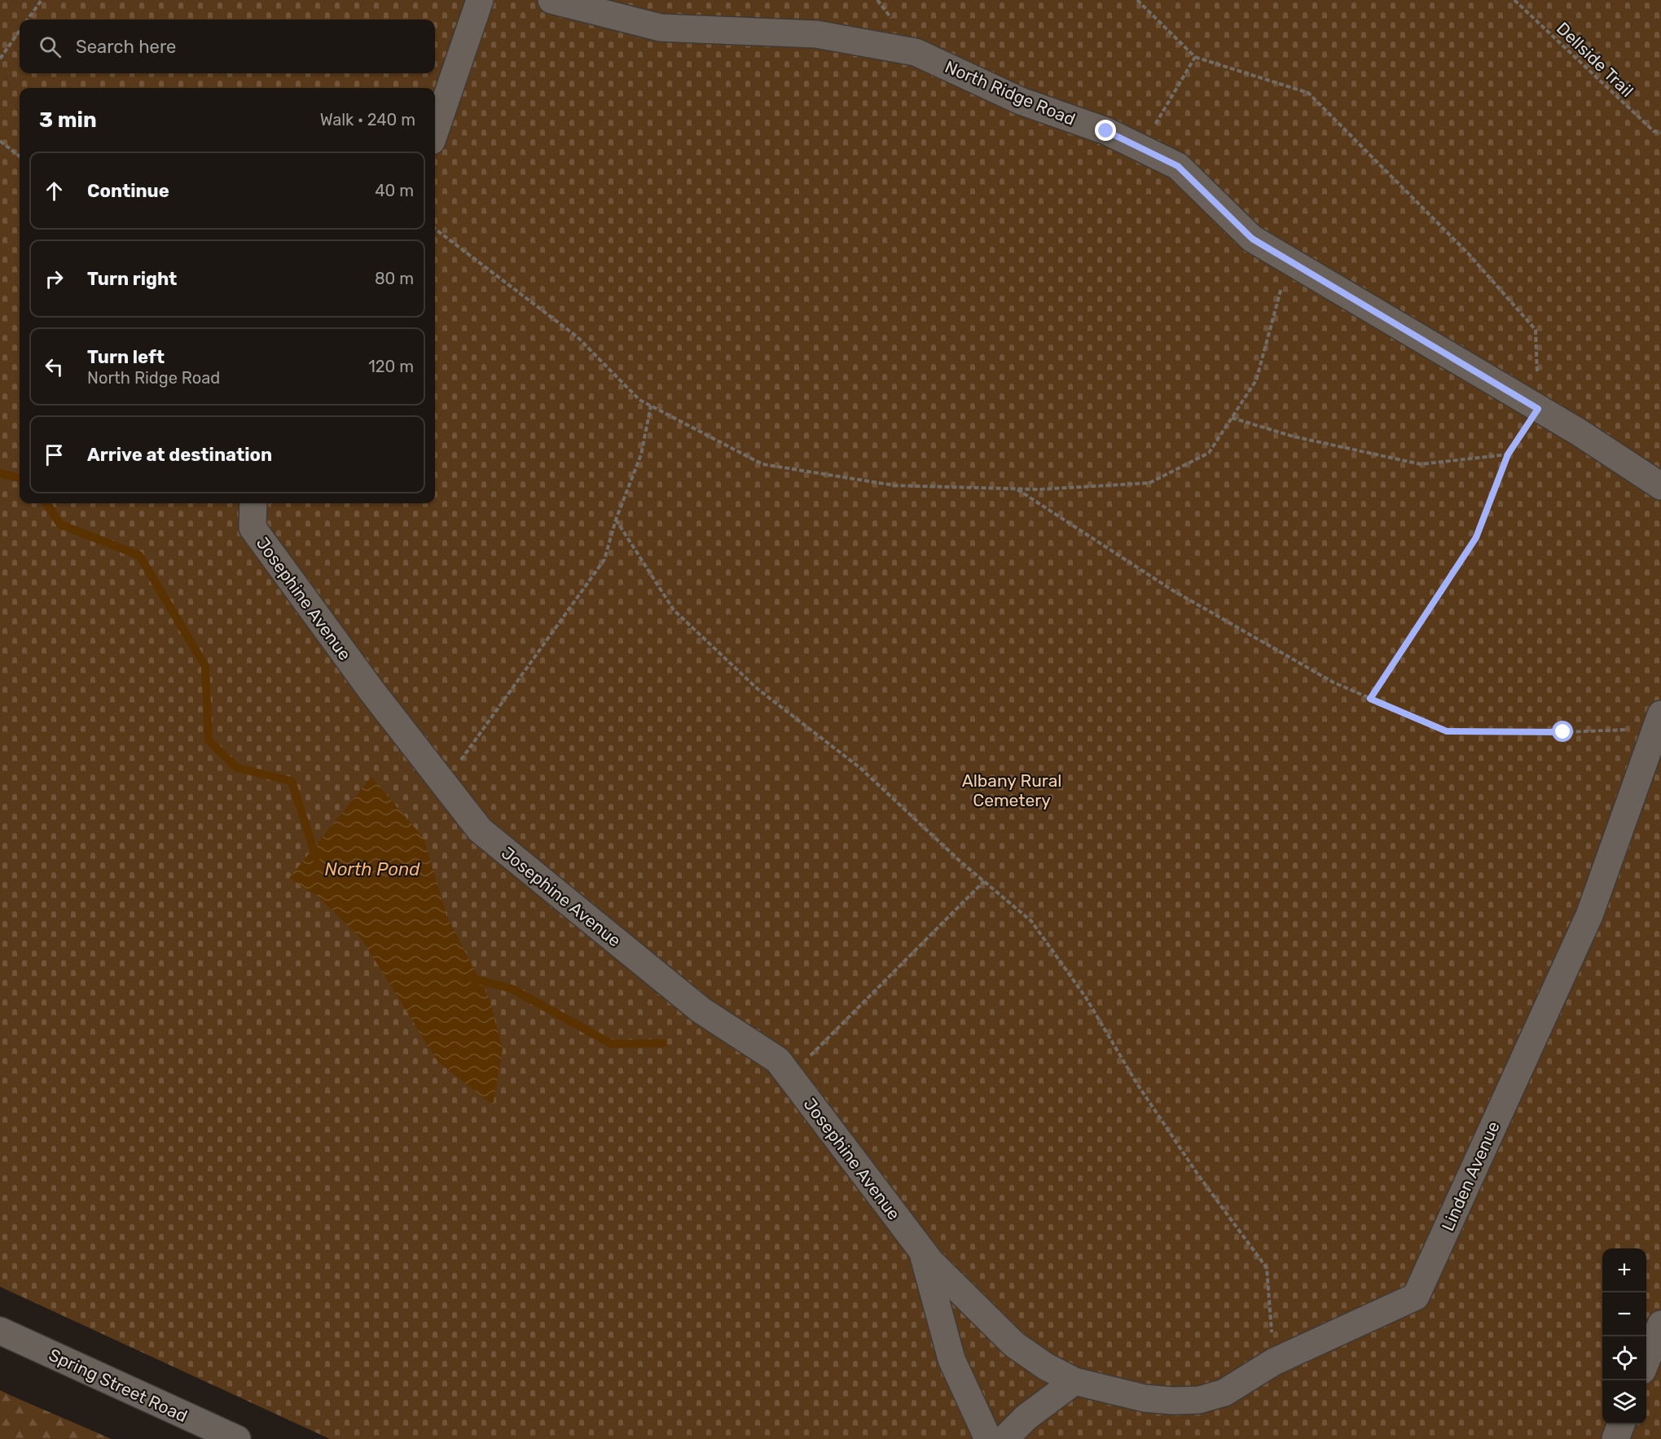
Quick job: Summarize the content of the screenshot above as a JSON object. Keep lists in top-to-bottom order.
{
  "streets": {
    "street": [
      "North Ridge Road",
      "Josephine Avenue",
      "Linden Avenue",
      "Spring Street Road"
    ],
    "path": ["Dellside Trail"]
  },
  "crossings": [
    ["Josephine Avenue", "Linden Avenue"]
  ],
  "water": ["North Pond"],
  "parks": ["Albany Rural Cemetery"],
  "page": {
    "search": "Search here",
    "heading": ["3 min", "Walk · 240 m"],
    "list": [
      ["Continue", "40 m"],
      ["Turn right", "80 m"],
      ["Turn left", "North Ridge Road", "120 m"],
      "Arrive at destination"
    ],
    "map_buttons": ["+", "−"]
  }
}
